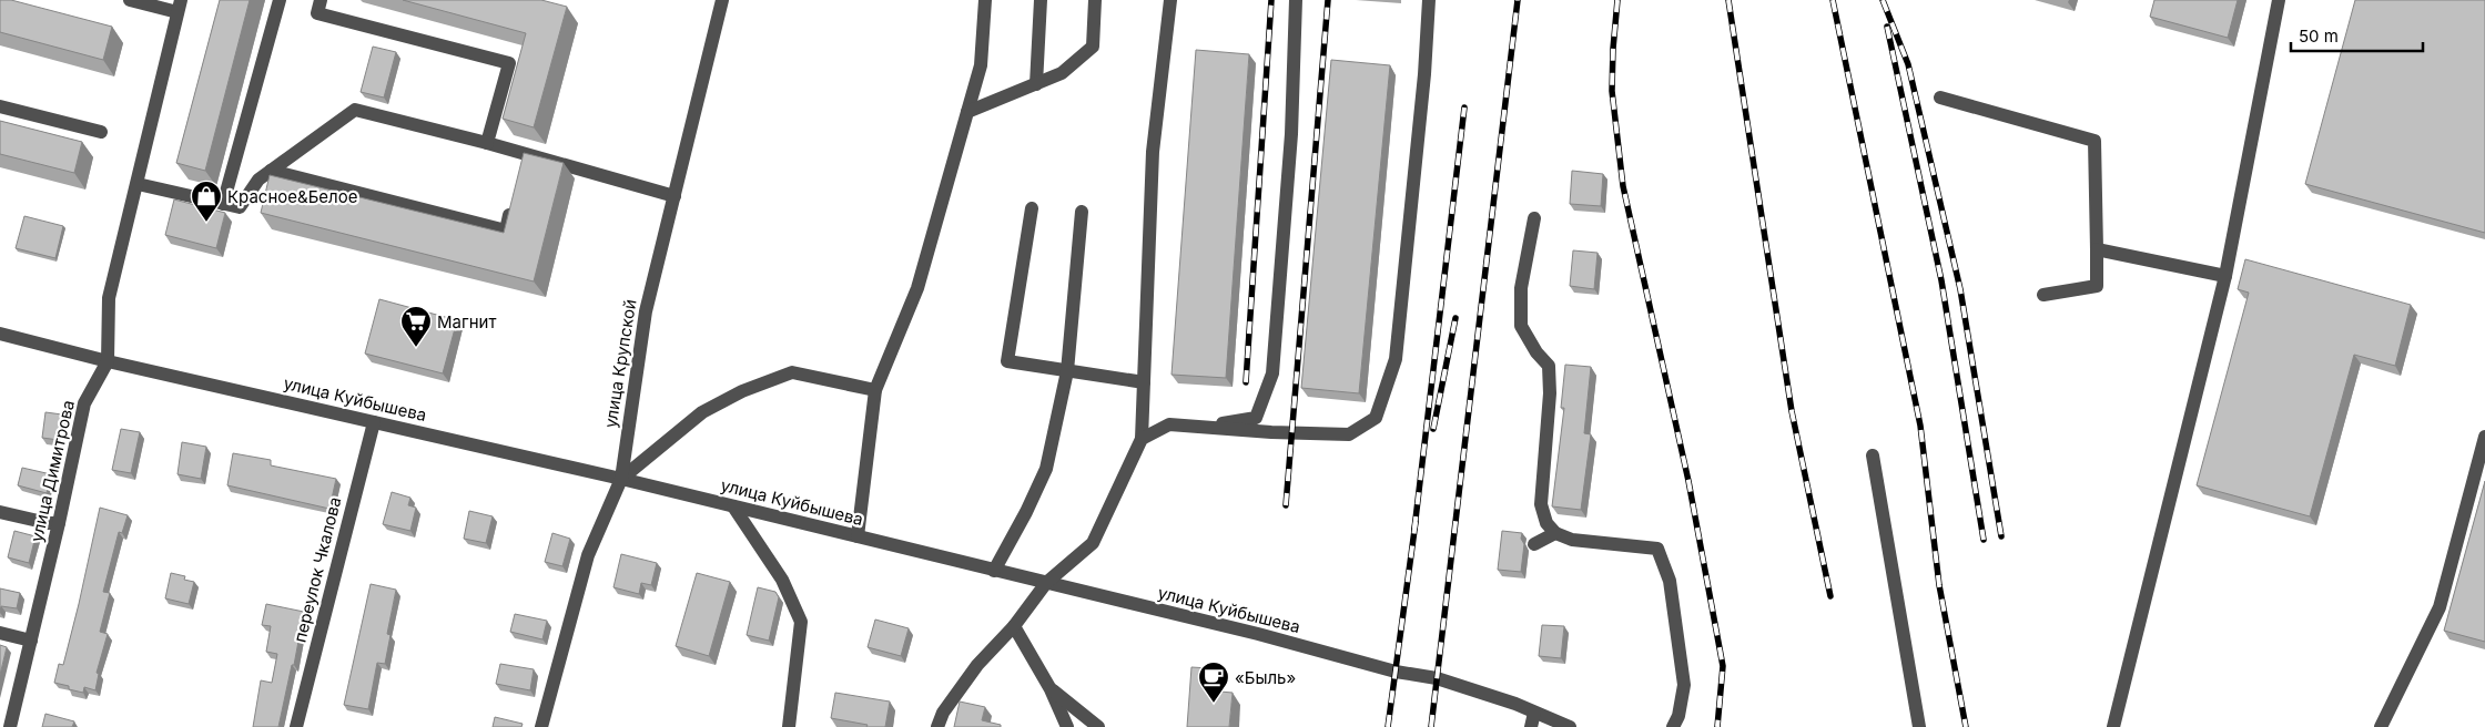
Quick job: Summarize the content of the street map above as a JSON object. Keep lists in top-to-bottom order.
{
  "streets": {
    "street": [
      "улица Крупской",
      "улица Куйбышева",
      "улица Димитрова",
      "переулок Чкалова"
    ]
  },
  "crossings": [
    ["улица Крупской", "улица Куйбышева"],
    ["улица Куйбышева", "улица Димитрова"],
    ["улица Куйбышева", "переулок Чкалова"]
  ],
  "places": {
    "shop": ["Красное&Белое"],
    "supermarket": ["Магнит"],
    "cafe": ["«Быль»"]
  },
  "scale_bar": "50 m"
}
